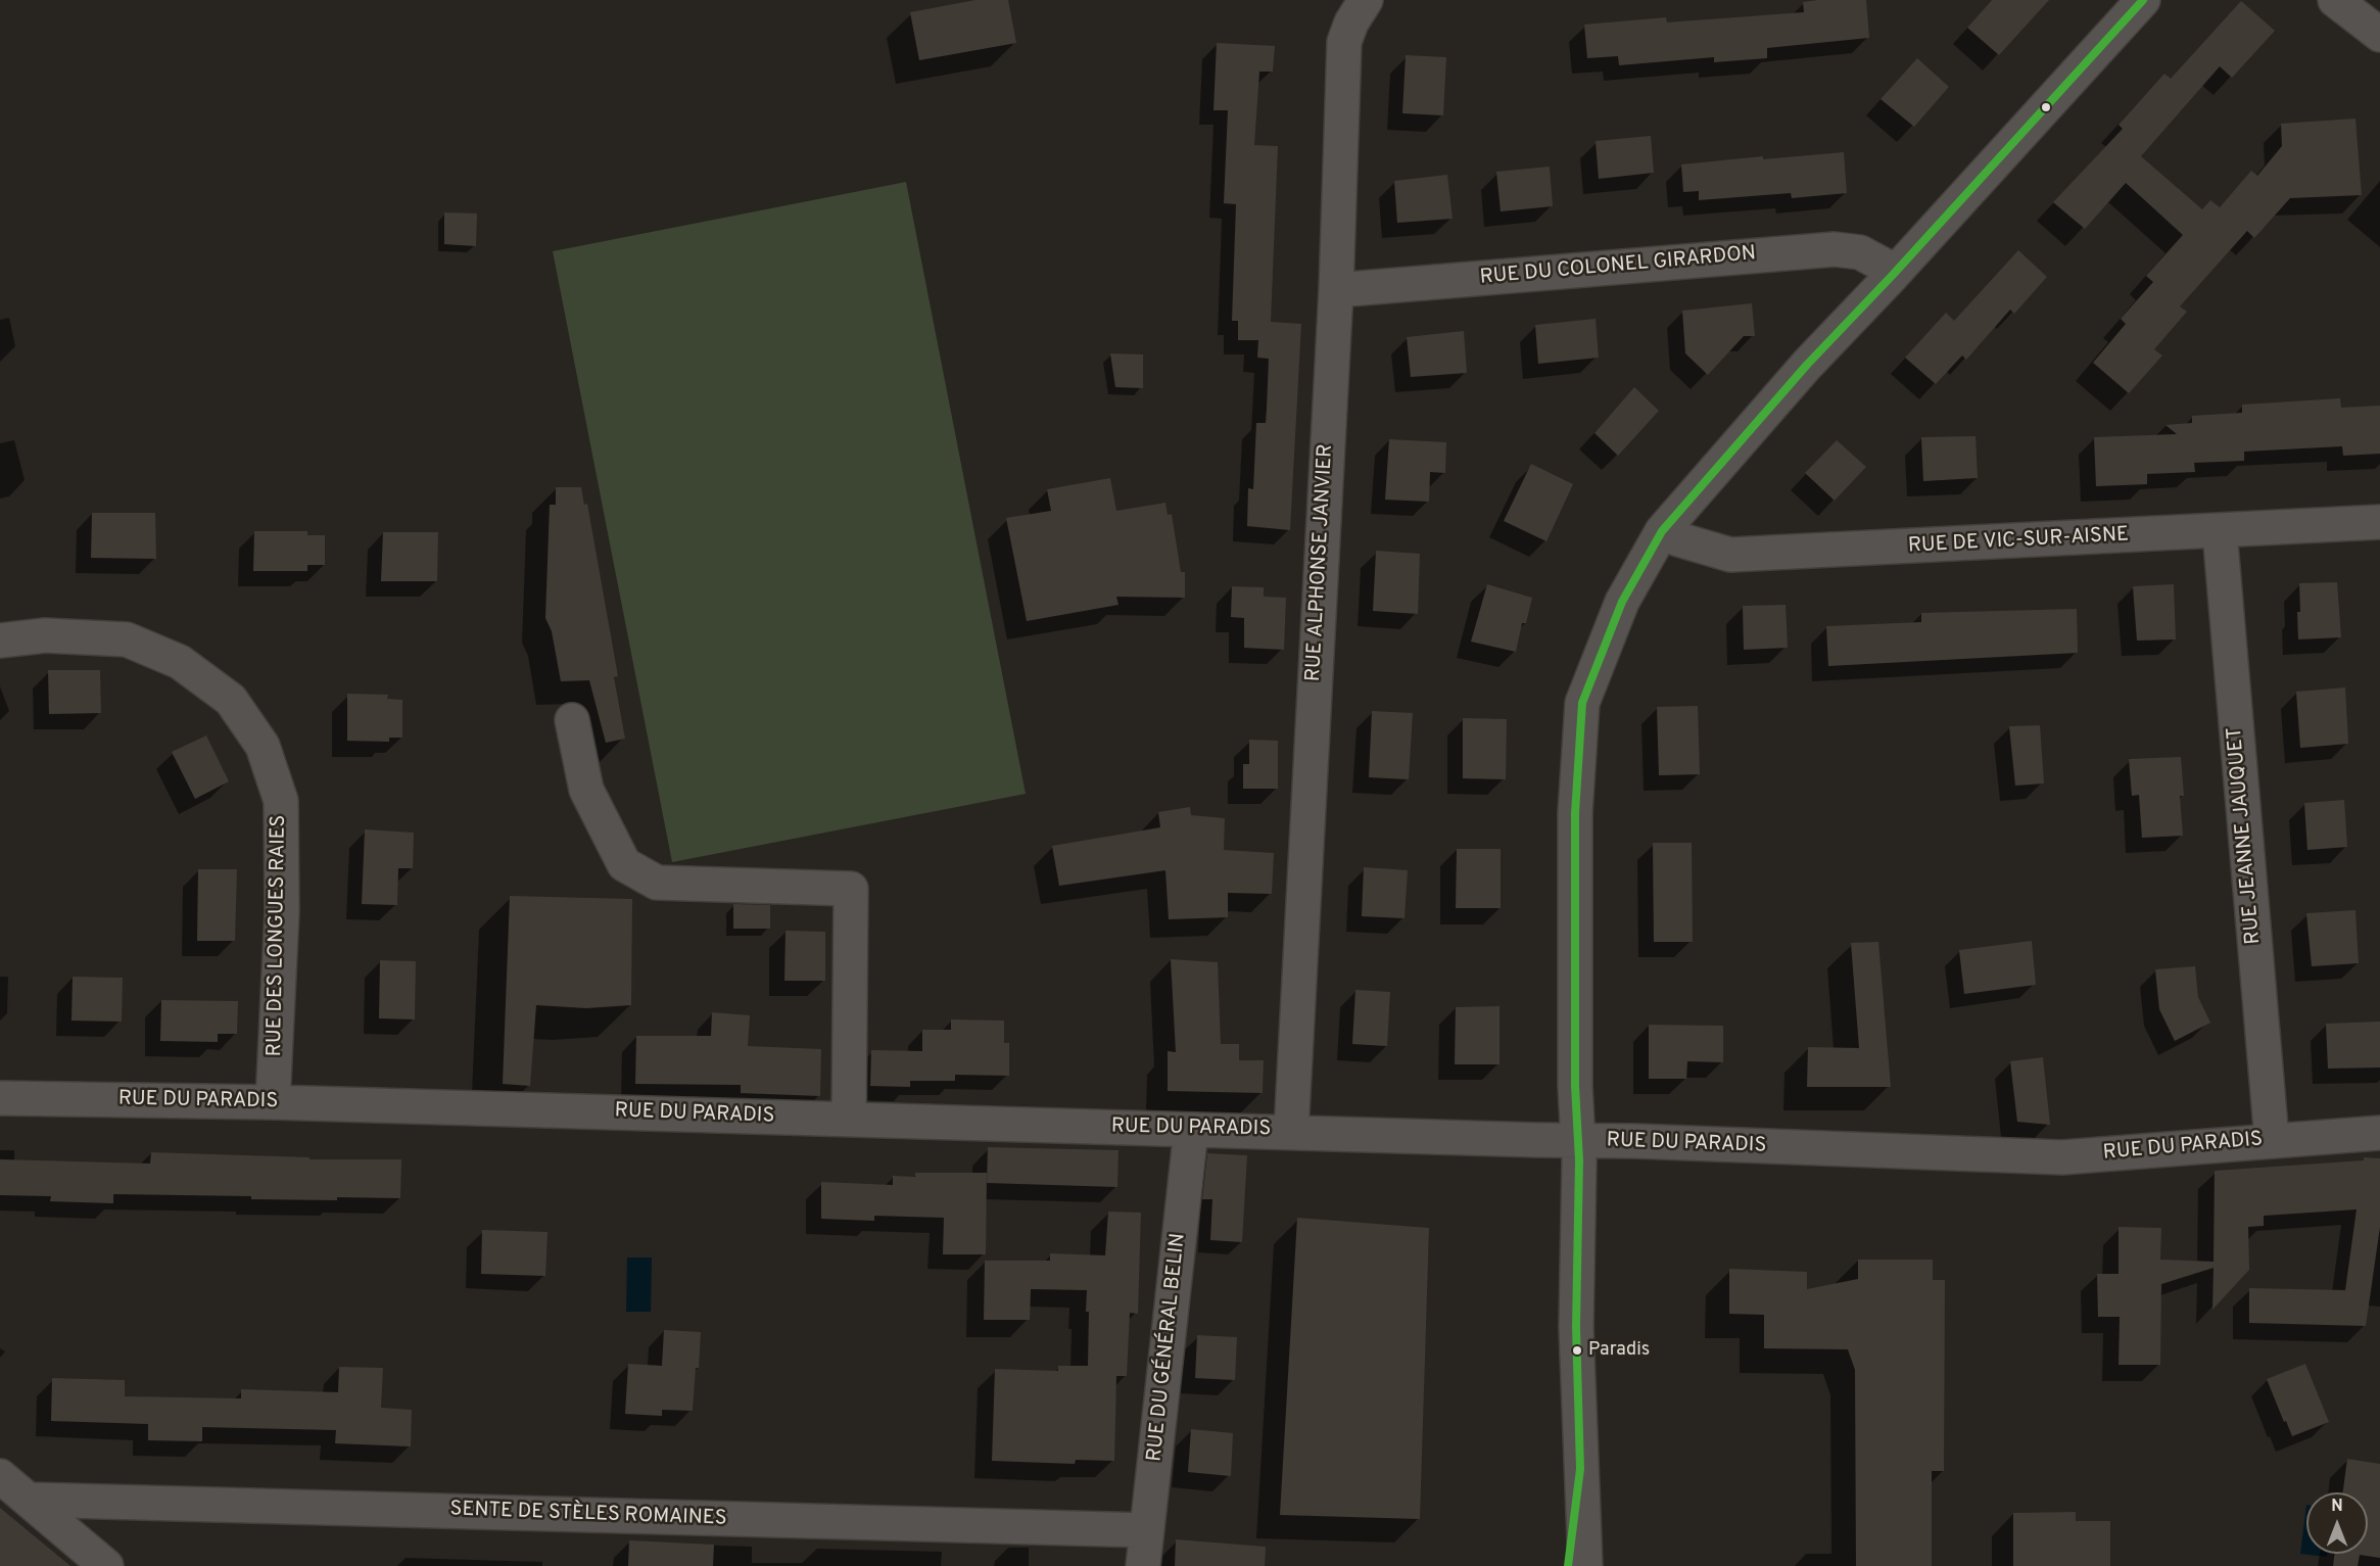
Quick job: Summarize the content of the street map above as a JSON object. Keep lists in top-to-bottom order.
{
  "streets": {
    "street": [
      "RUE DU COLONEL GIRARDON",
      "RUE DE VIC-SUR-AISNE",
      "RUE ALPHONSE JANVIER",
      "RUE JEANNE JAUQUET",
      "RUE DES LONGUES RAIES",
      "RUE DU PARADIS",
      "RUE DU GÉNÉRAL BELIN",
      "SENTE DE STÈLES ROMAINES"
    ]
  },
  "crossings": [
    ["RUE DU COLONEL GIRARDON", "RUE ALPHONSE JANVIER"],
    ["RUE DE VIC-SUR-AISNE", "RUE JEANNE JAUQUET"],
    ["RUE ALPHONSE JANVIER", "RUE DU PARADIS"],
    ["RUE JEANNE JAUQUET", "RUE DU PARADIS"],
    ["RUE DES LONGUES RAIES", "RUE DU PARADIS"],
    ["RUE DU PARADIS", "RUE DU GÉNÉRAL BELIN"],
    ["RUE DU GÉNÉRAL BELIN", "SENTE DE STÈLES ROMAINES"]
  ],
  "places": ["Paradis"],
  "north": "top"
}
